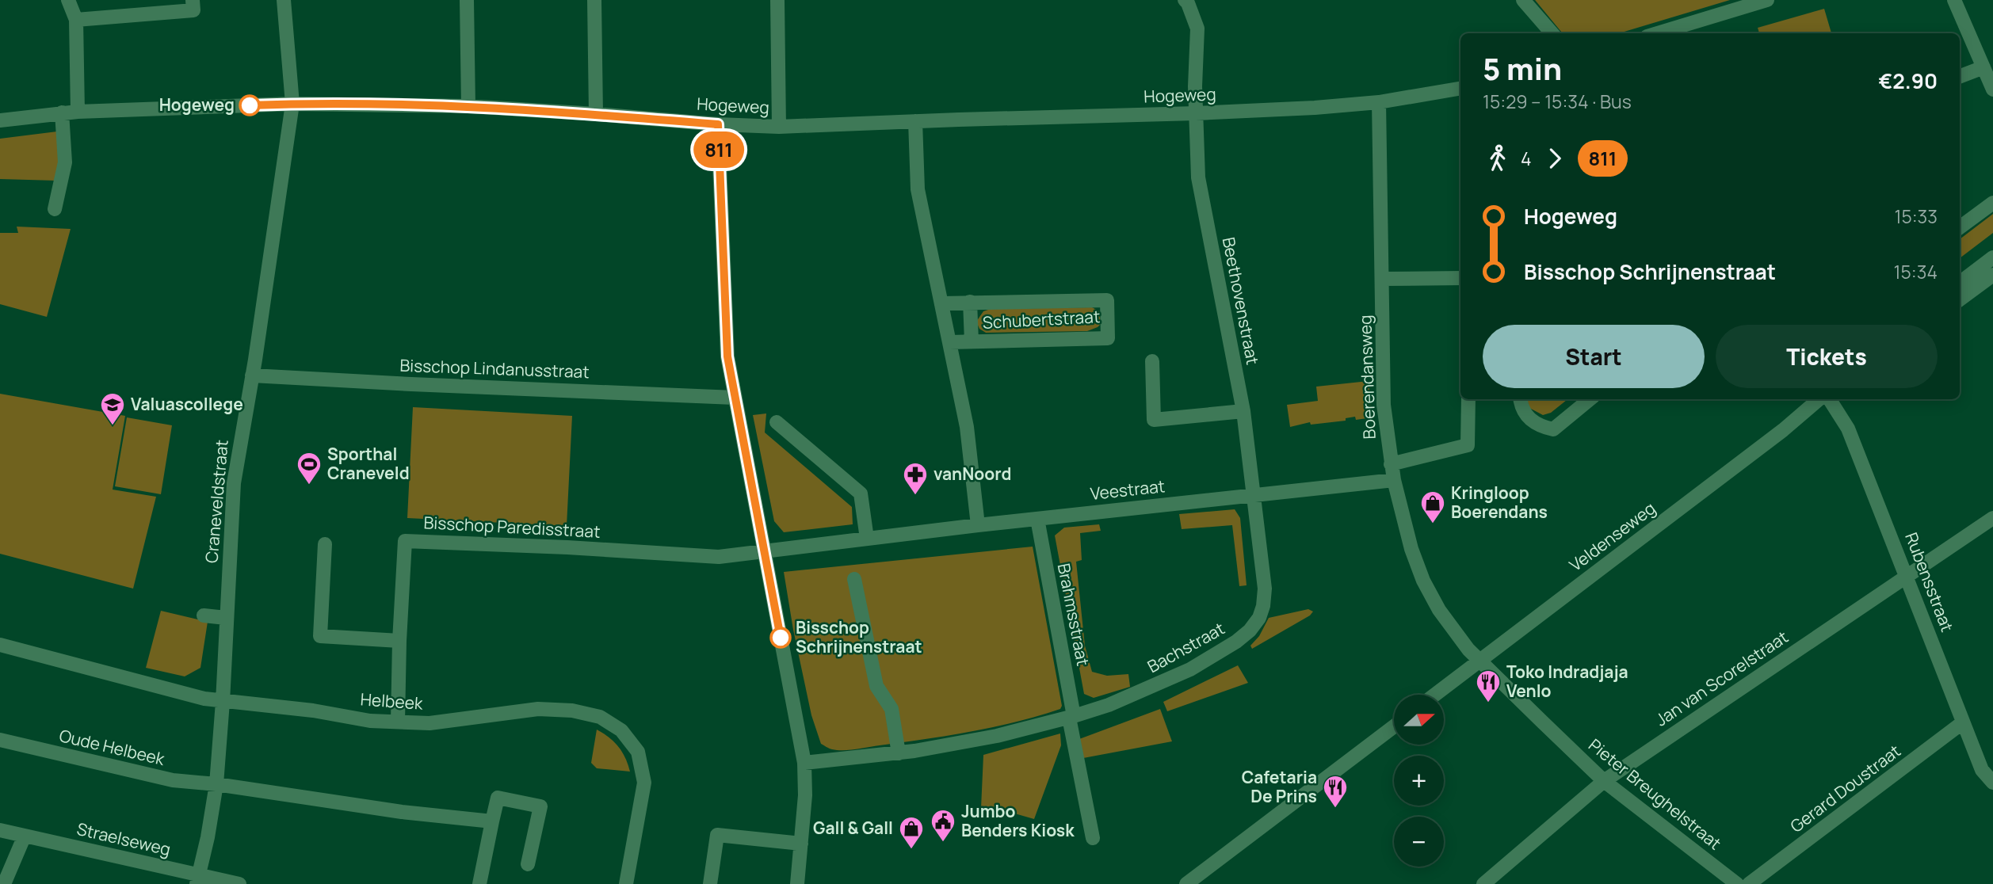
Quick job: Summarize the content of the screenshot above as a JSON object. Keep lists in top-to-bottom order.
{
  "streets": {
    "street": [
      "Hogeweg",
      "Beethovenstraat",
      "Schubertstraat",
      "Bisschop Lindanusstraat",
      "Boerendansweg",
      "Veestraat",
      "Craneveldstraat",
      "Bisschop Paredisstraat",
      "Veldenseweg",
      "Rubensstraat",
      "Brahmsstraat",
      "Bachstraat",
      "Jan van Scorelstraat",
      "Helbeek",
      "Oude Helbeek",
      "Gerard Doustraat",
      "Pieter Breughelstraat",
      "Straelseweg"
    ]
  },
  "crossings": [
    ["Hogeweg", "Beethovenstraat"],
    ["Hogeweg", "Boerendansweg"],
    ["Hogeweg", "Craneveldstraat"],
    ["Beethovenstraat", "Veestraat"],
    ["Beethovenstraat", "Bachstraat"],
    ["Bisschop Lindanusstraat", "Craneveldstraat"],
    ["Boerendansweg", "Veestraat"],
    ["Boerendansweg", "Veldenseweg"],
    ["Boerendansweg", "Pieter Breughelstraat"],
    ["Veestraat", "Bisschop Paredisstraat"],
    ["Veestraat", "Brahmsstraat"],
    ["Veestraat", "Bachstraat"],
    ["Craneveldstraat", "Helbeek"],
    ["Craneveldstraat", "Oude Helbeek"],
    ["Craneveldstraat", "Straelseweg"],
    ["Bisschop Paredisstraat", "Helbeek"],
    ["Veldenseweg", "Pieter Breughelstraat"],
    ["Rubensstraat", "Jan van Scorelstraat"],
    ["Rubensstraat", "Gerard Doustraat"],
    ["Brahmsstraat", "Bachstraat"],
    ["Jan van Scorelstraat", "Pieter Breughelstraat"]
  ],
  "places": {
    "other": ["Hogeweg", "Bisschop Schrijnenstraat"],
    "school or university": ["Valuascollege"],
    "sports": ["Sporthal Craneveld"],
    "pharmacy": ["vanNoord"],
    "shop": ["Kringloop Boerendans", "Gall & Gall"],
    "restaurant": ["Toko Indradjaja Venlo", "Cafetaria De Prins"],
    "public building": ["Jumbo Benders Kiosk"]
  },
  "lines": ["bus line 811"],
  "north": "right",
  "page": {
    "on_map": "811",
    "heading": ["5 min", "15:29 – 15:34 · Bus", "€2.90"],
    "legs": ["4", "811"],
    "list": [
      {
        "name": "Hogeweg",
        "value": "15:33"
      },
      {
        "name": "Bisschop Schrijnenstraat",
        "value": "15:34"
      }
    ],
    "buttons": ["Start", "Tickets"],
    "map_buttons": ["+", "−"]
  }
}
